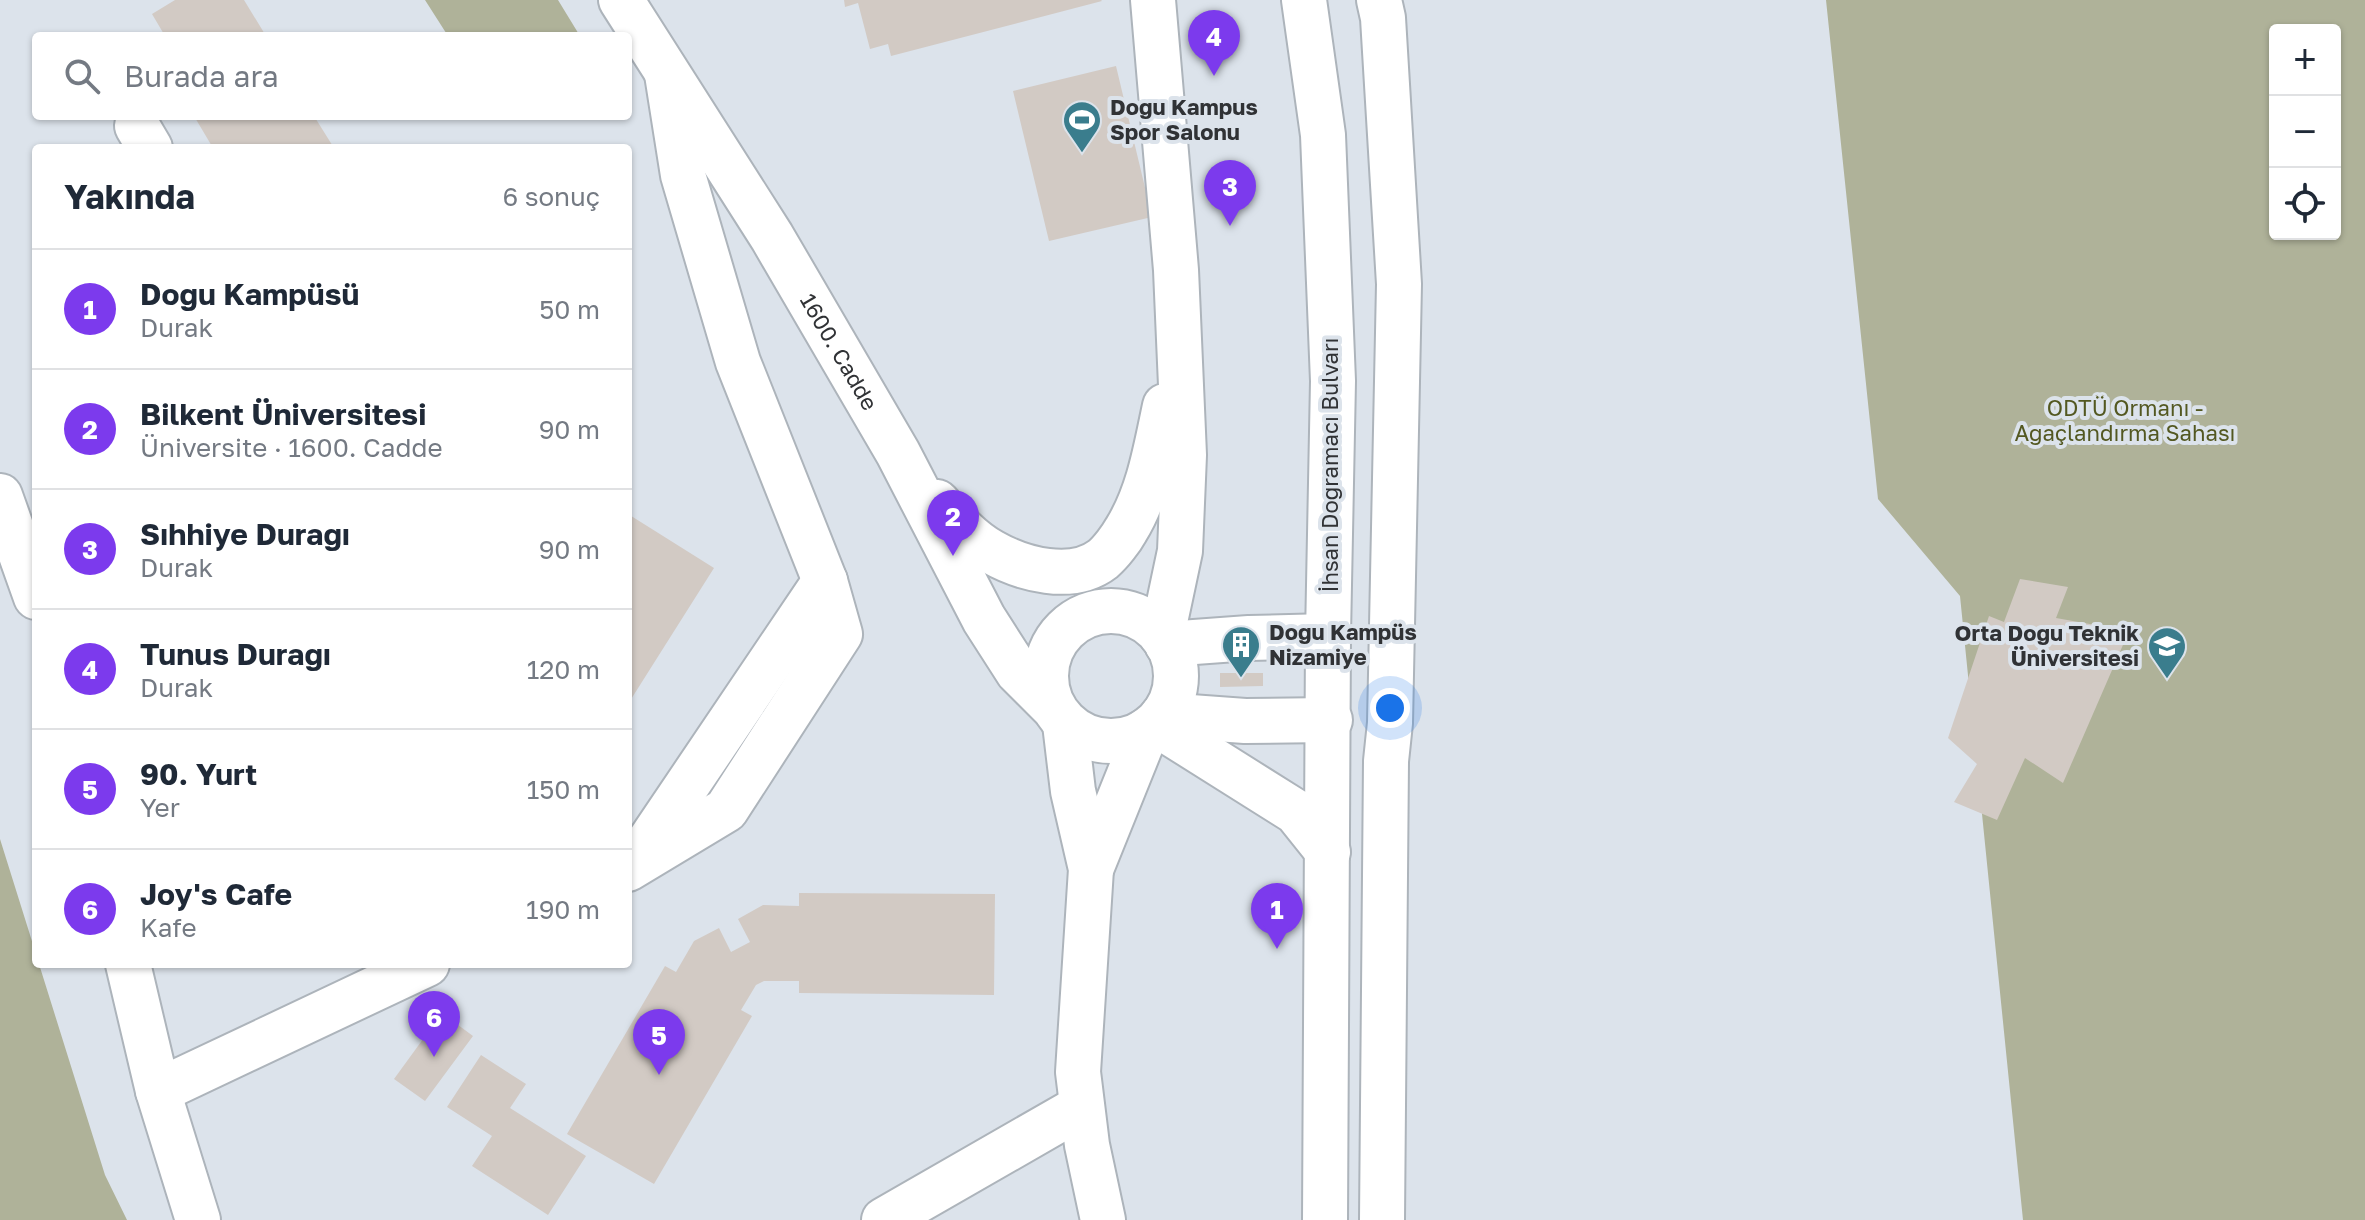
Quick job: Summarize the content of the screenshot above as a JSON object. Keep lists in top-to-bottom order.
{
  "streets": {
    "street": ["1600. Cadde", "İhsan Doğramacı Bulvarı"]
  },
  "crossings": [
    ["1600. Cadde", "İhsan Doğramacı Bulvarı"]
  ],
  "parks": ["ODTÜ Ormanı - Ağaçlandırma Sahası"],
  "places": {
    "sports": ["Doğu Kampus Spor Salonu"],
    "building": ["Doğu Kampüs Nizamiye"],
    "school or university": ["Orta Doğu Teknik Üniversitesi"]
  },
  "page": {
    "pins": [
      "4",
      "3",
      "2",
      "1",
      "6",
      "5"
    ],
    "map_buttons": ["+", "−"],
    "search": "Burada ara",
    "heading": ["Yakında", "6 sonuç"],
    "list": [
      {
        "mark": "1",
        "name": "Doğu Kampüsü",
        "note": "Durak",
        "value": "50 m"
      },
      {
        "mark": "2",
        "name": "Bilkent Üniversitesi",
        "note": "Üniversite · 1600. Cadde",
        "value": "90 m"
      },
      {
        "mark": "3",
        "name": "Sıhhiye Durağı",
        "note": "Durak",
        "value": "90 m"
      },
      {
        "mark": "4",
        "name": "Tunus Durağı",
        "note": "Durak",
        "value": "120 m"
      },
      {
        "mark": "5",
        "name": "90. Yurt",
        "note": "Yer",
        "value": "150 m"
      },
      {
        "mark": "6",
        "name": "Joy's Cafe",
        "note": "Kafe",
        "value": "190 m"
      }
    ]
  }
}
